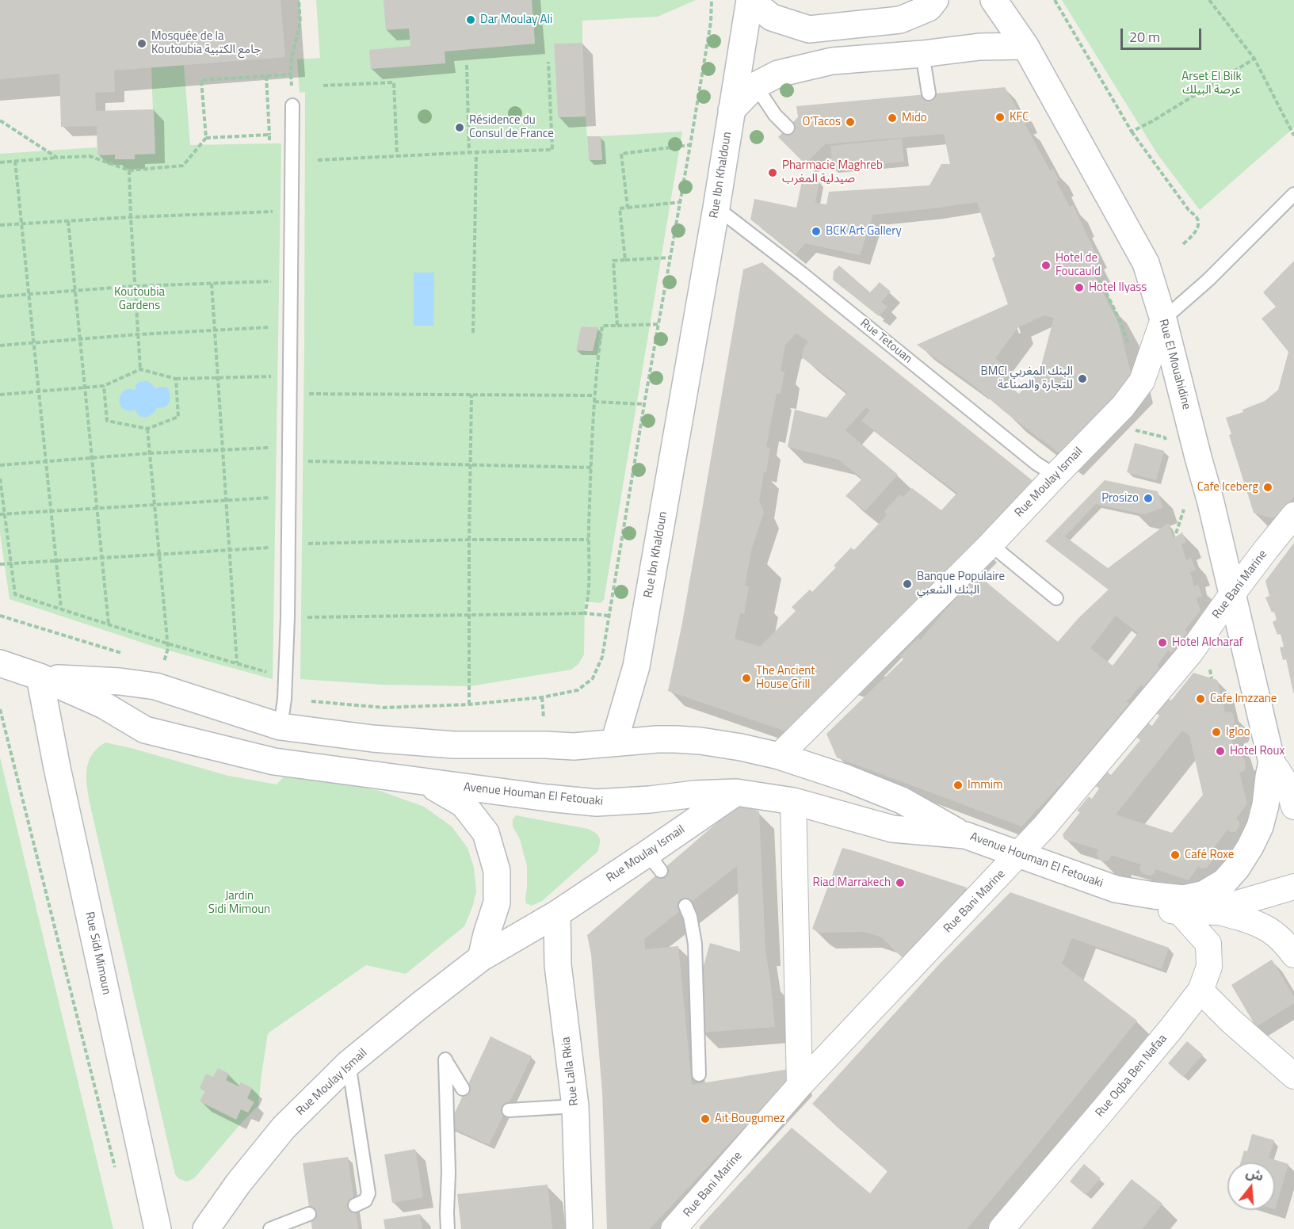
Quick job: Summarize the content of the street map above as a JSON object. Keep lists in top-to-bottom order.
{
  "streets": {
    "main road": [
      "Rue Ibn Khaldoun",
      "Rue El Mouahidine",
      "Rue Moulay Ismail",
      "Avenue Houman El Fetouaki",
      "Rue Sidi Mimoun",
      "Rue Lalla Rkia"
    ],
    "street": ["Rue Bani Marine", "Rue Oqba Ben Nafaa"],
    "lane": ["Rue Tetouan"]
  },
  "crossings": [
    ["Rue Ibn Khaldoun", "Rue Tetouan"],
    ["Rue Ibn Khaldoun", "Avenue Houman El Fetouaki"],
    ["Rue Tetouan", "Rue Moulay Ismail"],
    ["Rue El Mouahidine", "Rue Moulay Ismail"],
    ["Rue El Mouahidine", "Rue Bani Marine"],
    ["Rue El Mouahidine", "Avenue Houman El Fetouaki"],
    ["Rue Moulay Ismail", "Avenue Houman El Fetouaki"],
    ["Rue Moulay Ismail", "Rue Lalla Rkia"],
    ["Rue Bani Marine", "Avenue Houman El Fetouaki"],
    ["Avenue Houman El Fetouaki", "Rue Sidi Mimoun"],
    ["Avenue Houman El Fetouaki", "Rue Oqba Ben Nafaa"]
  ],
  "parks": ["Arset El Bilk عرصة البيلك", "Koutoubia Gardens", "Jardin Sidi Mimoun"],
  "places": [
    "Dar Moulay Ali",
    "Mosquée de la Koutoubia جامع الكتبية",
    "KFC",
    "Mido",
    "O'Tacos",
    "Résidence du Consul de France",
    "Pharmacie Maghreb صيدلية المغرب",
    "BCK Art Gallery",
    "Hotel de Foucauld",
    "Hotel Ilyass",
    "BMCI البنك المغربي للتجارة والصناعة",
    "Cafe Iceberg",
    "Prosizo",
    "Banque Populaire البنك الشعبي",
    "Hotel Alcharaf",
    "The Ancient House Grill",
    "Cafe Imzzane",
    "Igloo",
    "Hotel Roux",
    "Immim",
    "Café Roxe",
    "Riad Marrakech",
    "Ait Bougumez"
  ],
  "scale_bar": "20 m",
  "north": "top"
}
